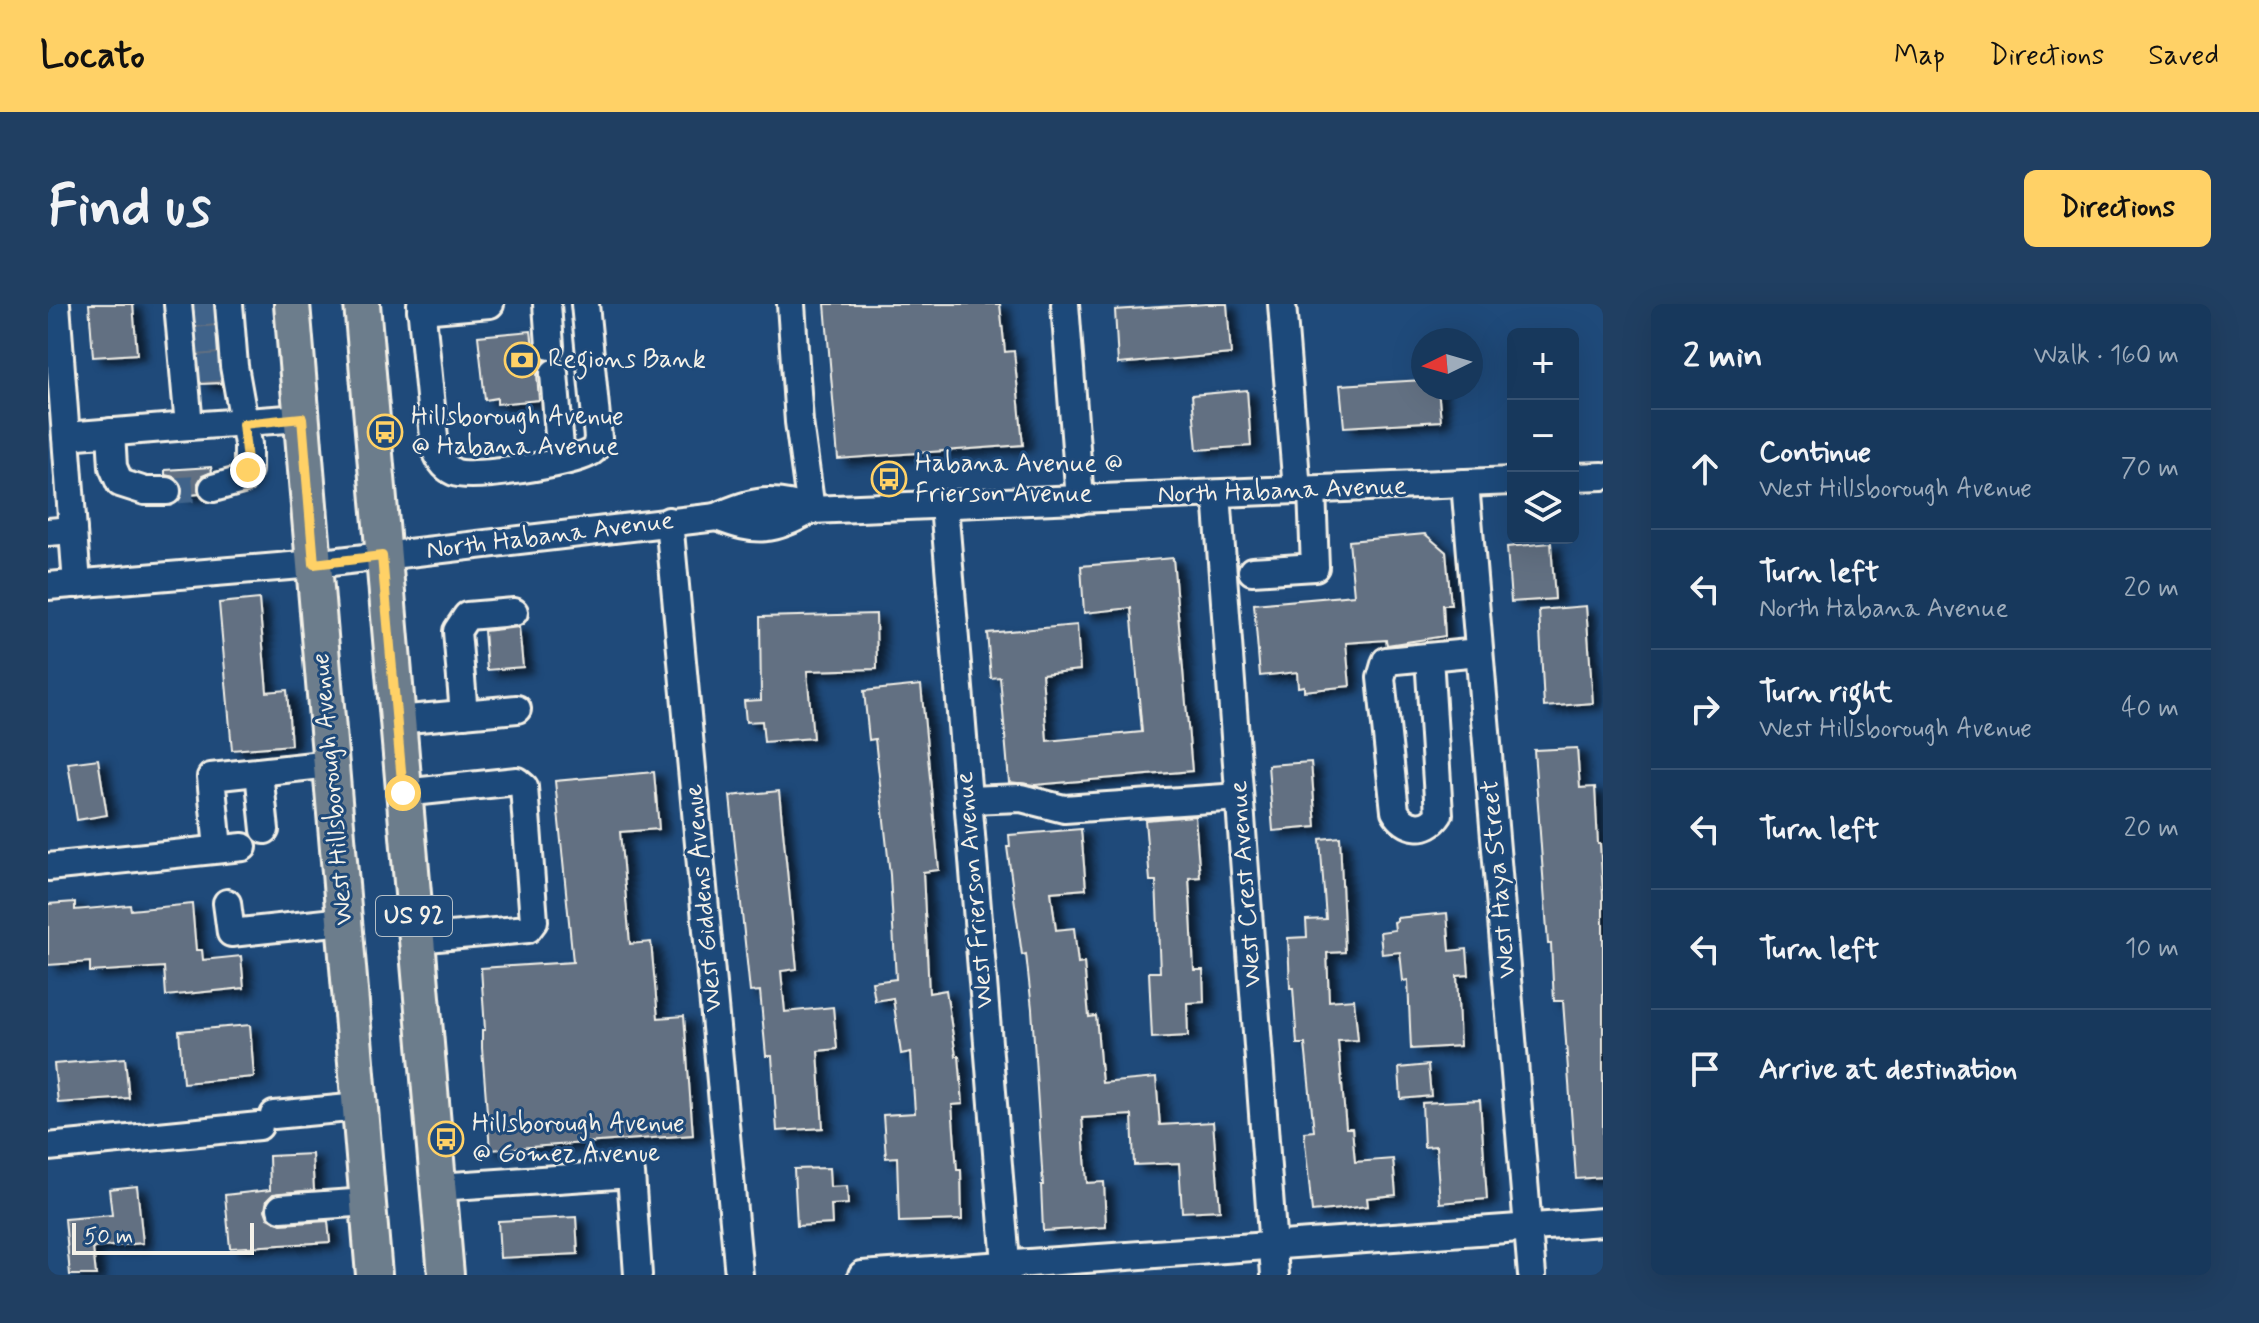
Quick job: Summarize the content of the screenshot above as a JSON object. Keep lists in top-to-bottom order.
{
  "streets": {
    "main road": ["West Hillsborough Avenue", "US 92"],
    "street": [
      "North Habana Avenue",
      "West Haya Street",
      "West Crest Avenue",
      "West Frierson Avenue",
      "West Giddens Avenue"
    ]
  },
  "crossings": [
    ["North Habana Avenue", "West Hillsborough Avenue"],
    ["North Habana Avenue", "West Haya Street"],
    ["North Habana Avenue", "West Crest Avenue"],
    ["North Habana Avenue", "West Frierson Avenue"],
    ["North Habana Avenue", "West Giddens Avenue"],
    ["North Habana Avenue", "US 92"]
  ],
  "places": {
    "bank": ["Regions Bank"],
    "bus stop": ["Hillsborough Avenue @ Habana Avenue", "Habana Avenue @ Frierson Avenue", "Hillsborough Avenue @ Gomez Avenue"]
  },
  "scale_bar": "50 m",
  "north": "left",
  "page": {
    "header": "Locato",
    "nav": ["Map", "Directions", "Saved"],
    "buttons": "Directions",
    "title": "Find us",
    "heading": ["2 min", "Walk · 160 m"],
    "map_buttons": ["+", "−"],
    "list": [
      ["Continue", "West Hillsborough Avenue", "70 m"],
      ["Turn left", "North Habana Avenue", "20 m"],
      ["Turn right", "West Hillsborough Avenue", "40 m"],
      ["Turn left", "20 m"],
      ["Turn left", "10 m"],
      "Arrive at destination"
    ],
    "scale": "50 m"
  }
}
